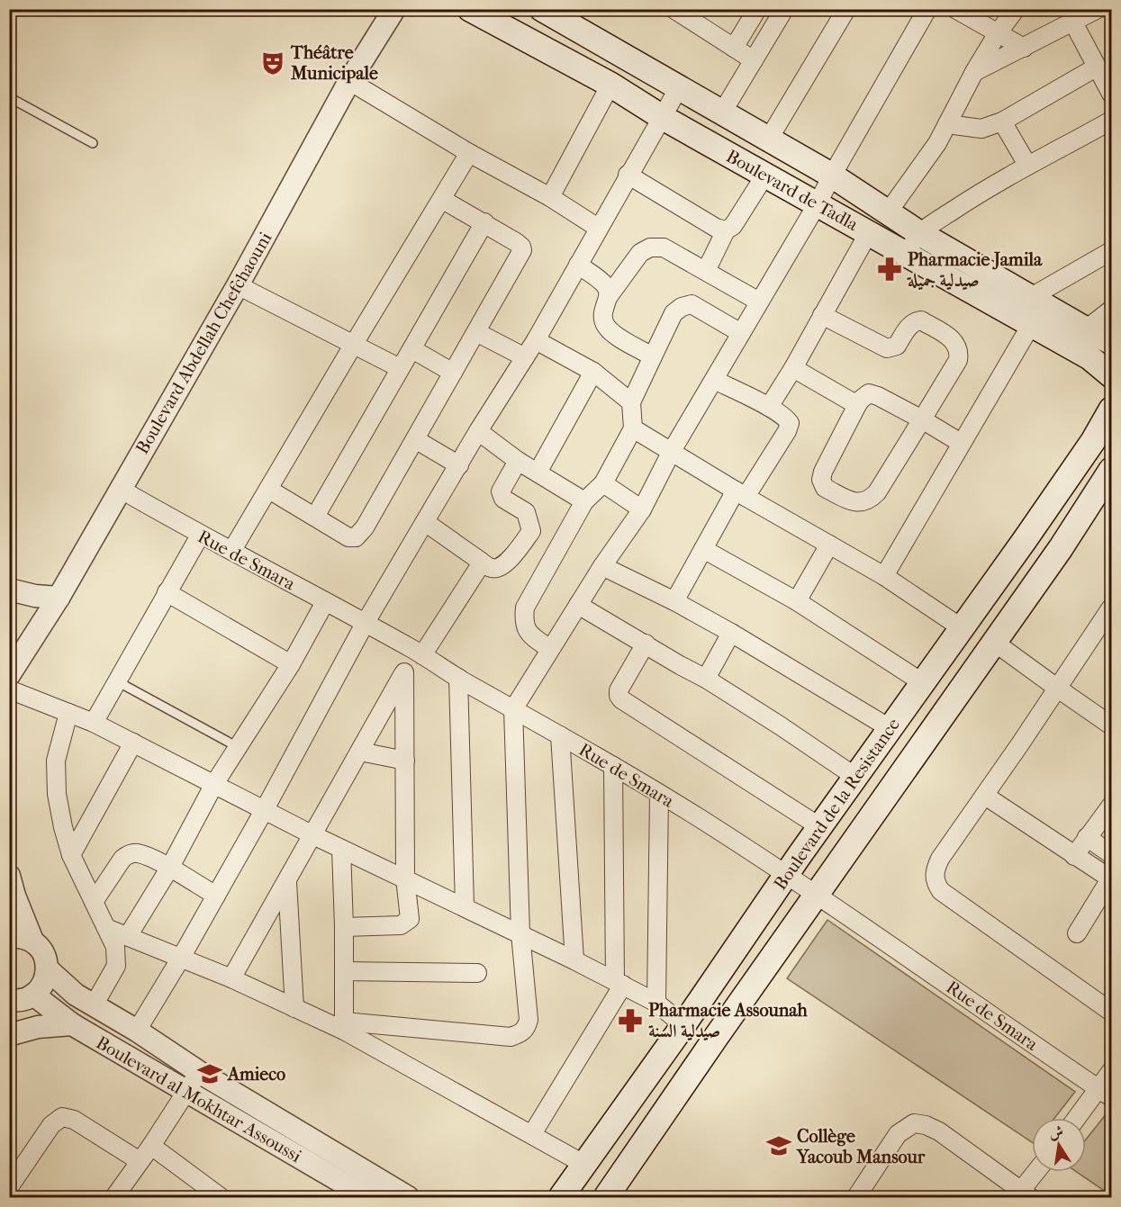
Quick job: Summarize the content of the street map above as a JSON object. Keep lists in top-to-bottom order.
{
  "streets": {
    "main road": ["Boulevard de Tadla", "Boulevard de la Resistance"],
    "street": ["Boulevard Abdellah Chefchaouni", "Rue de Smara", "Boulevard al Mokhtar Assoussi"]
  },
  "crossings": [
    ["Boulevard Abdellah Chefchaouni", "Rue de Smara"],
    ["Rue de Smara", "Boulevard de la Resistance"]
  ],
  "places": {
    "theatre": ["Théâtre Municipale"],
    "pharmacy": ["Pharmacie Jamila صيدلية جميلة", "Pharmacie Assounah صيدلية السنة"],
    "school or university": ["Amieco", "Collège Yacoub Mansour"]
  },
  "north": "top"
}
